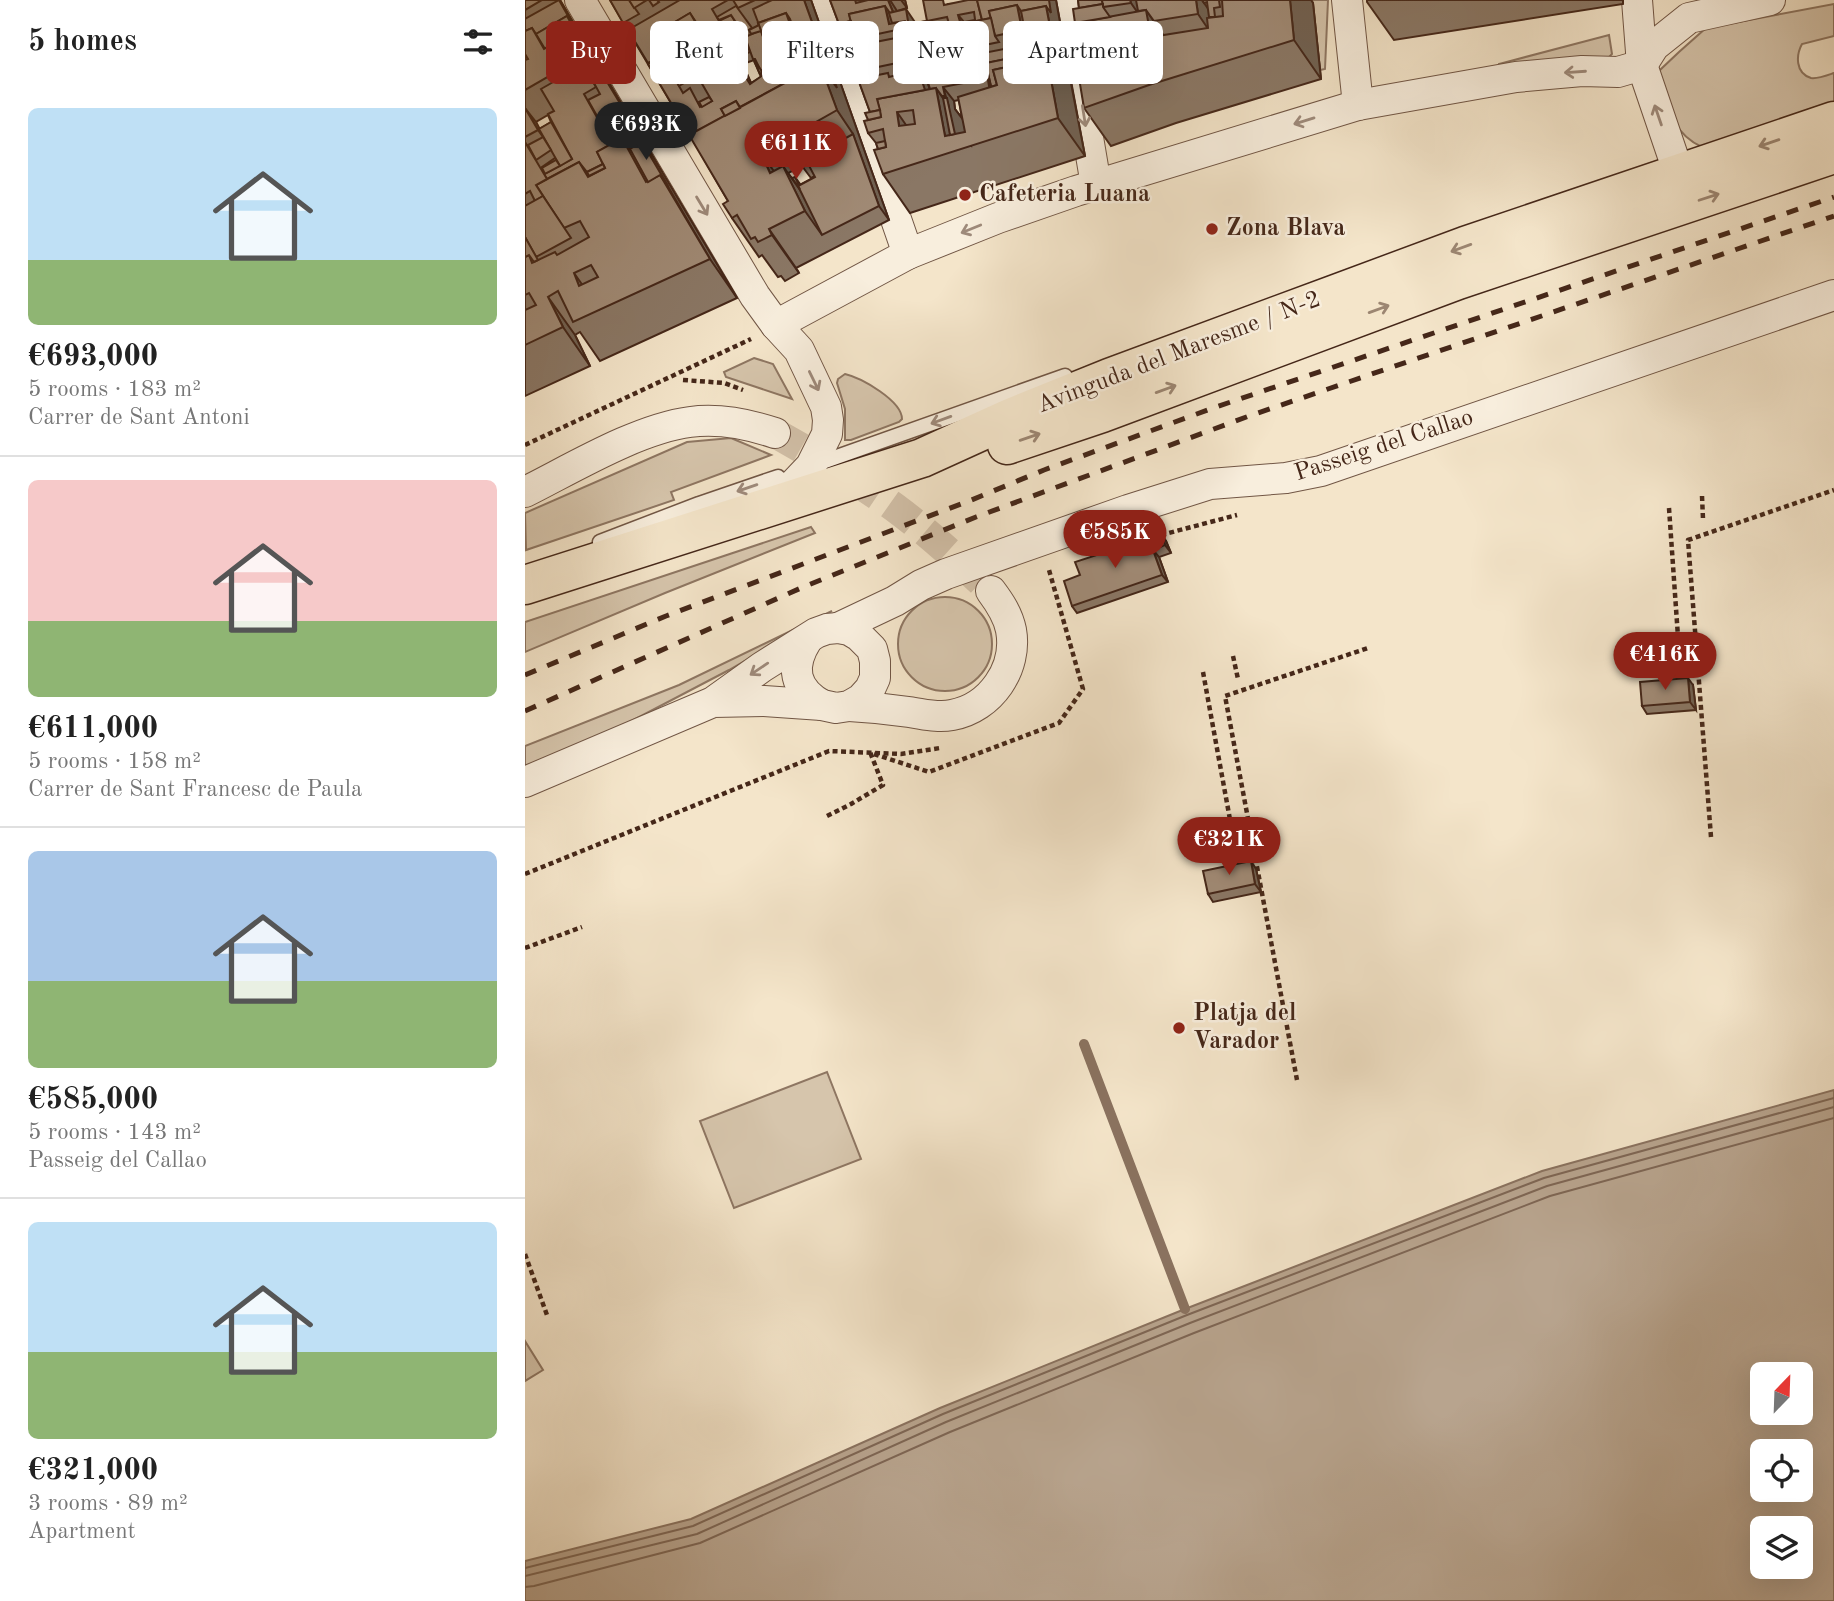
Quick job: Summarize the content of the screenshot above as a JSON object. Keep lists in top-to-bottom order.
{
  "streets": {
    "main road": ["Avinguda del Maresme / N-2"],
    "street": ["Passeig del Callao"]
  },
  "places": ["Cafeteria Luana", "Zona Blava", "Platja del Varador"],
  "north": "top right",
  "page": {
    "heading": "5 homes",
    "chip": [
      "Buy",
      "Rent",
      "Filters",
      "New",
      "Apartment"
    ],
    "list": [
      {
        "name": "€693,000",
        "note": "5 rooms · 183 m² · Carrer de Sant Antoni"
      },
      {
        "name": "€611,000",
        "note": "5 rooms · 158 m² · Carrer de Sant Francesc de Paula"
      },
      {
        "name": "€585,000",
        "note": "5 rooms · 143 m² · Passeig del Callao"
      },
      {
        "name": "€321,000",
        "note": "3 rooms · 89 m² · Apartment"
      }
    ],
    "price": [
      "€693K",
      "€611K",
      "€585K",
      "€416K",
      "€321K"
    ]
  }
}
